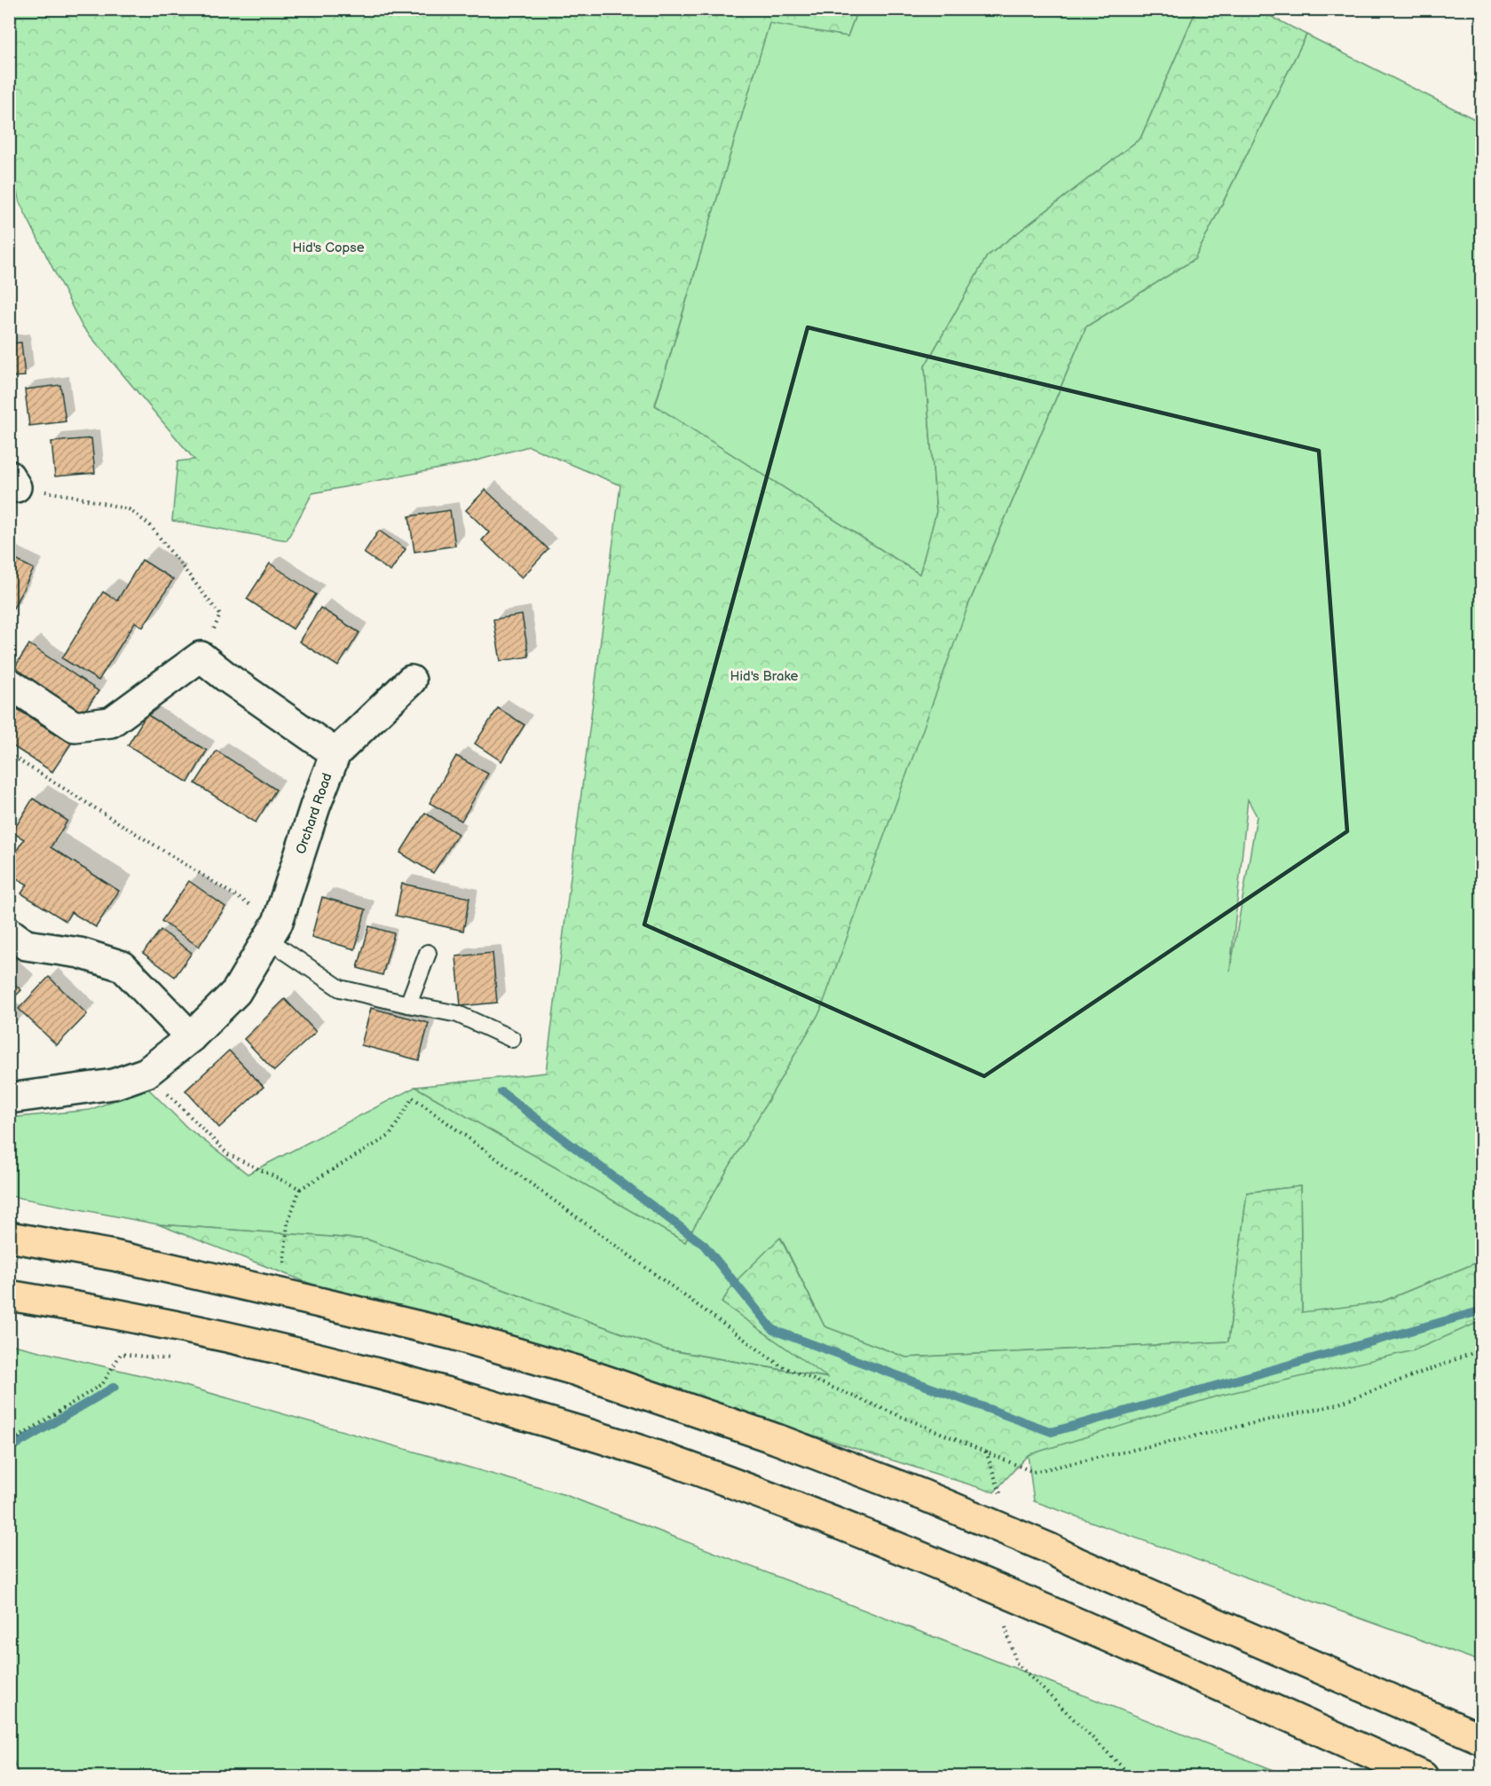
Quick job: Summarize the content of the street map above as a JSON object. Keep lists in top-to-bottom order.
{
  "streets": {
    "street": ["Orchard Road"]
  },
  "parks": ["Hid's Copse", "Hid's Brake"]
}
